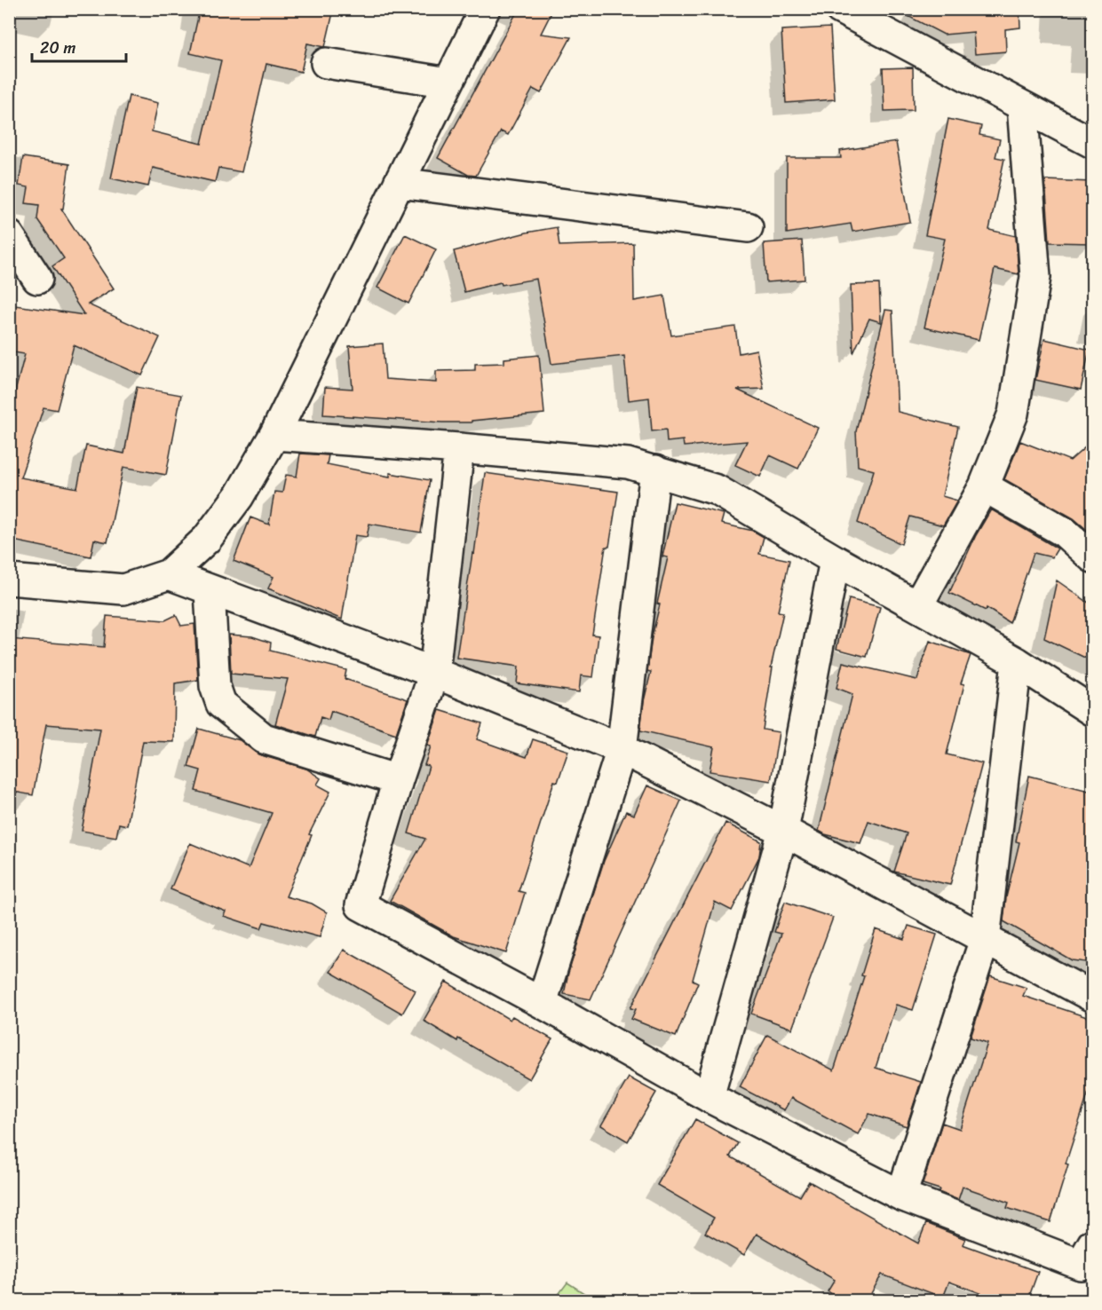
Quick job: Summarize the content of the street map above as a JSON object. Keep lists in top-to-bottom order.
{
  "scale_bar": "20 m"
}
